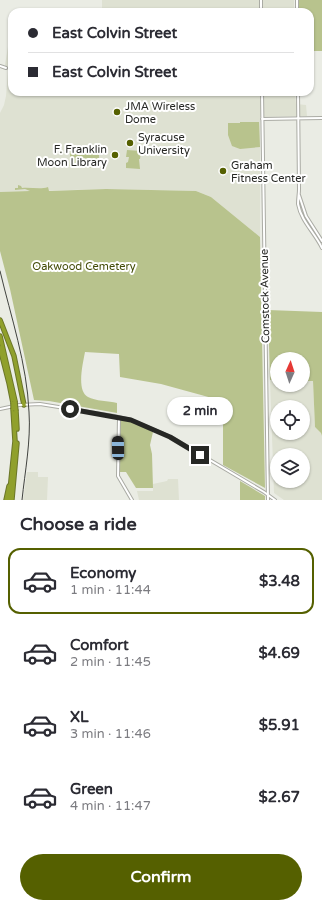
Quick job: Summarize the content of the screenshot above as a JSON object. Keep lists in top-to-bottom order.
{
  "streets": {
    "street": ["Comstock Avenue"]
  },
  "parks": ["Oakwood Cemetery"],
  "places": [
    "JMA Wireless Dome",
    "Syracuse University",
    "F. Franklin Moon Library",
    "Graham Fitness Center"
  ],
  "north": "top",
  "page": {
    "banner": ["East Colvin Street", "East Colvin Street"],
    "bubble": "2 min",
    "heading": "Choose a ride",
    "list": [
      {
        "name": "Economy",
        "note": "1 min · 11:44",
        "value": "$3.48"
      },
      {
        "name": "Comfort",
        "note": "2 min · 11:45",
        "value": "$4.69"
      },
      {
        "name": "XL",
        "note": "3 min · 11:46",
        "value": "$5.91"
      },
      {
        "name": "Green",
        "note": "4 min · 11:47",
        "value": "$2.67"
      }
    ],
    "buttons": "Confirm"
  }
}
